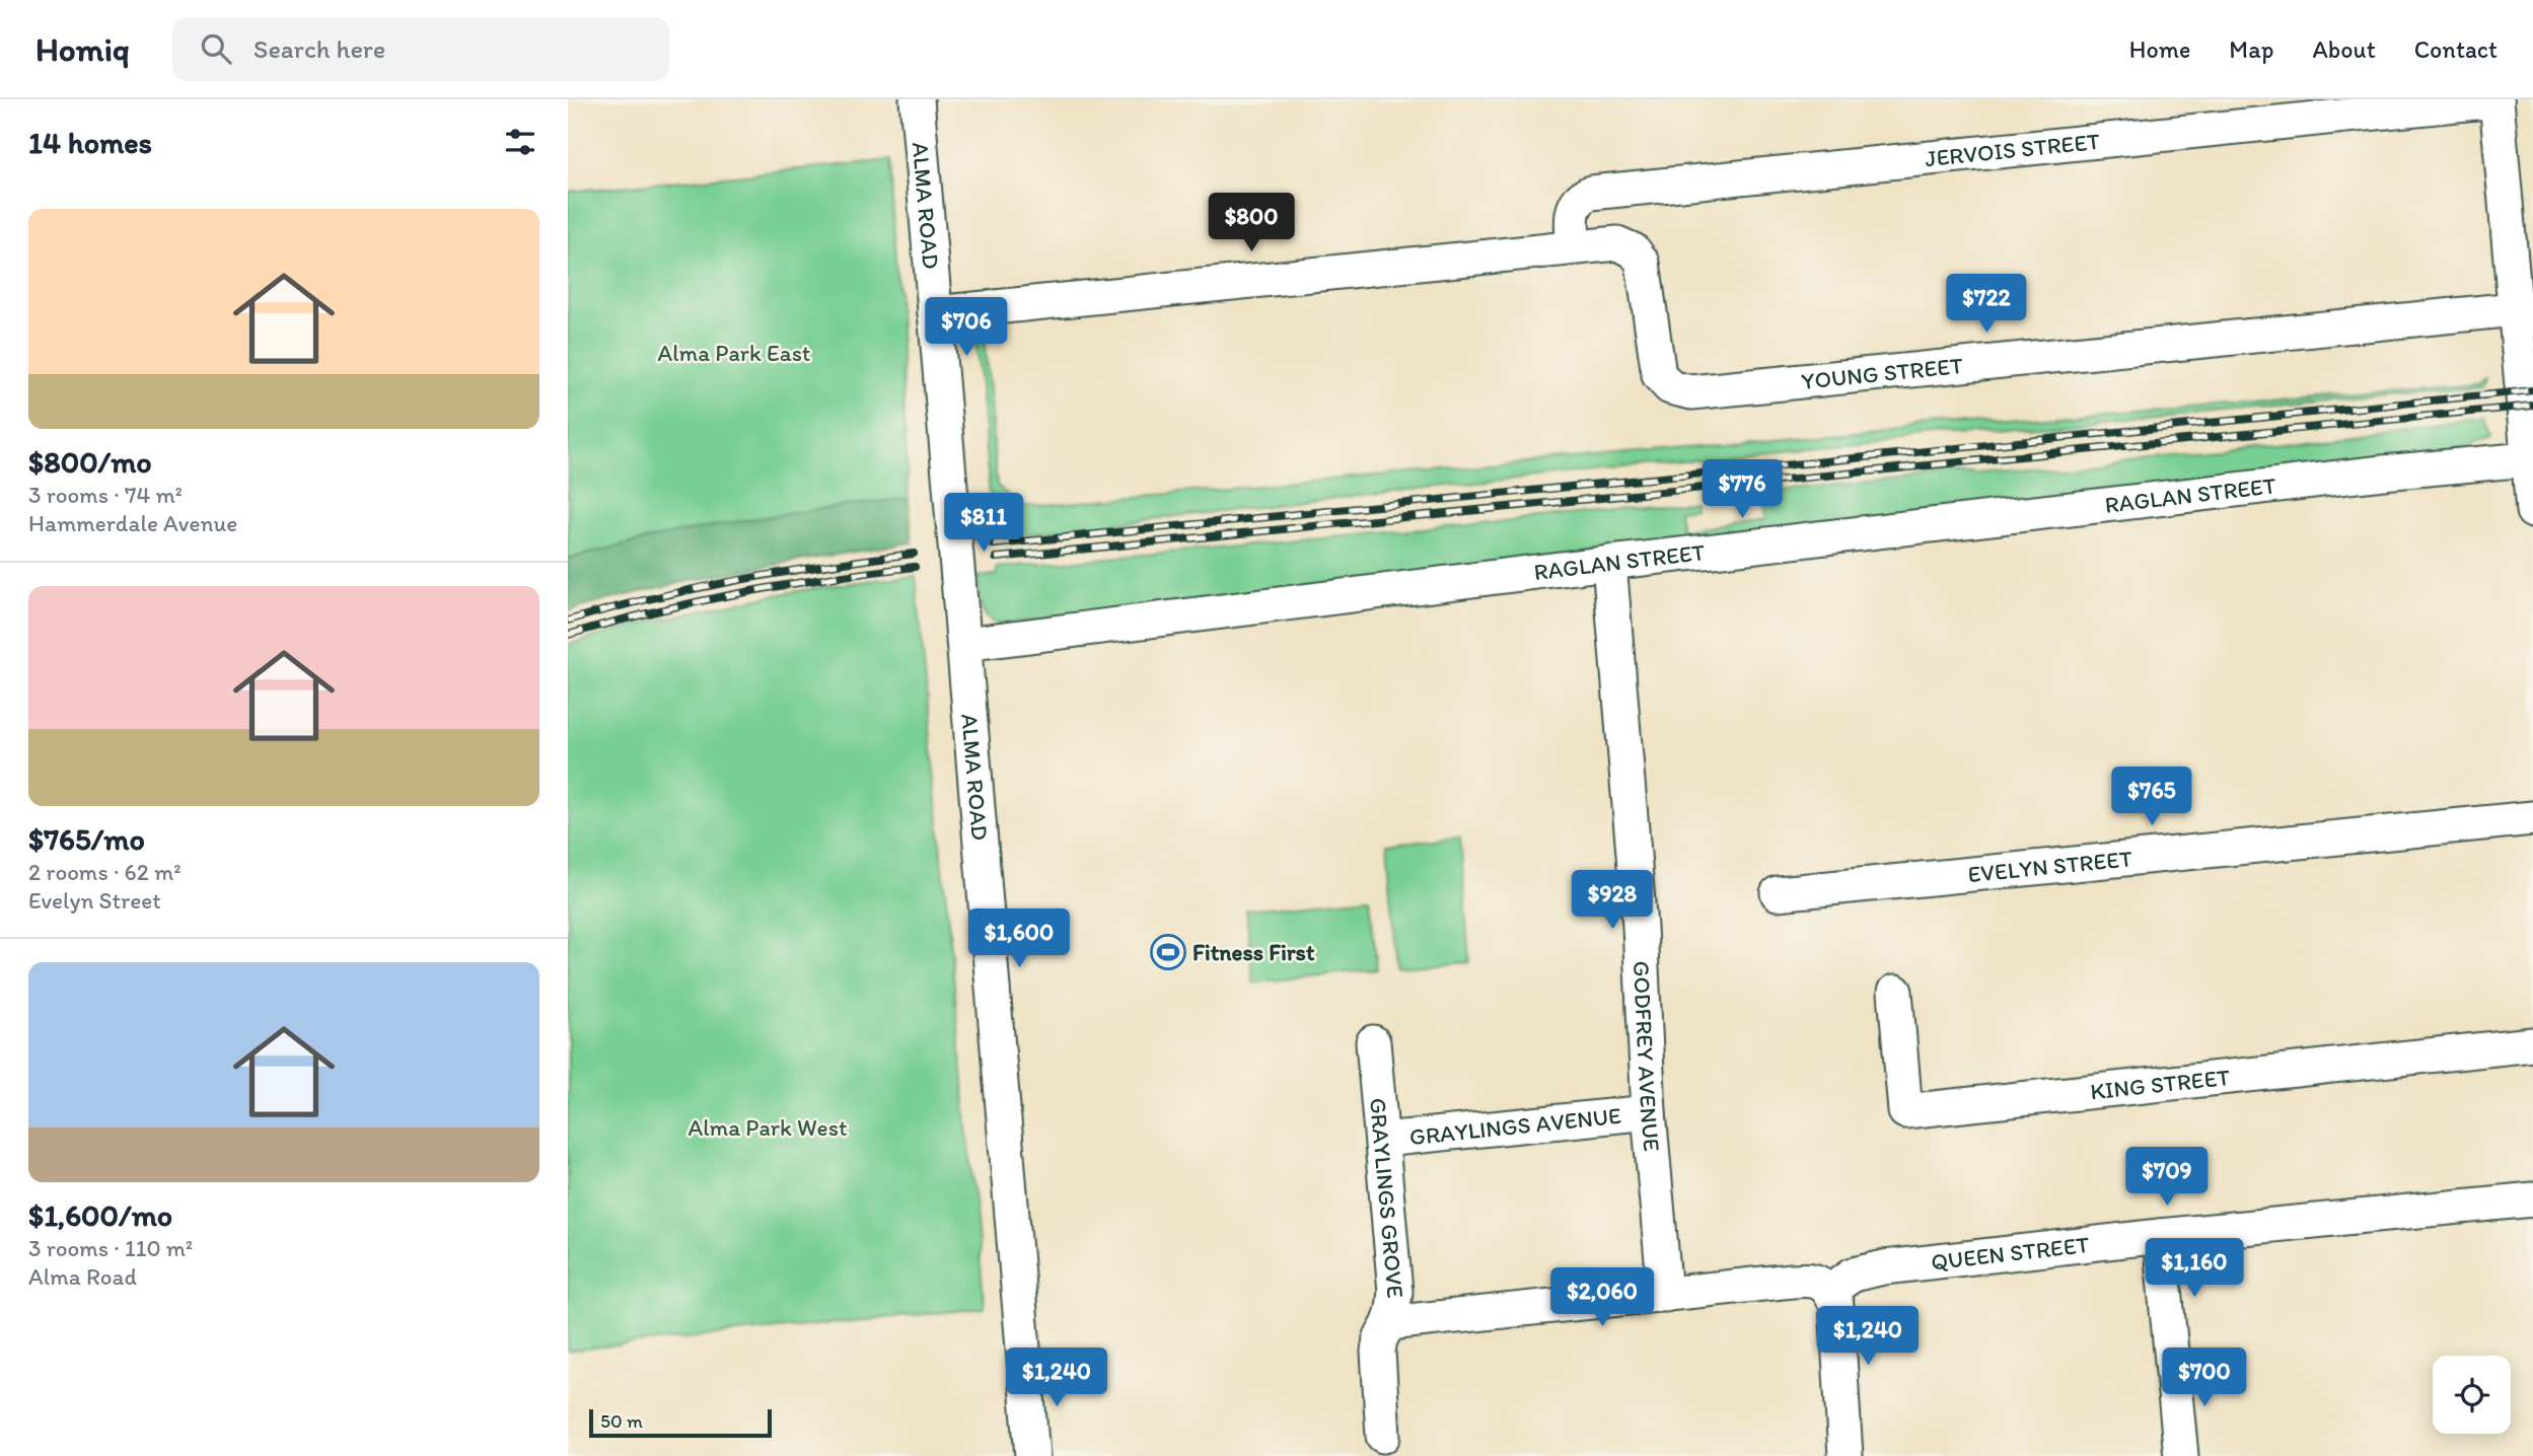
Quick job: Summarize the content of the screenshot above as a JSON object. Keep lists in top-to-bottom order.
{
  "streets": {
    "street": [
      "JERVOIS STREET",
      "ALMA ROAD",
      "YOUNG STREET",
      "RAGLAN STREET",
      "EVELYN STREET",
      "GODFREY AVENUE",
      "KING STREET",
      "GRAYLINGS AVENUE",
      "GRAYLINGS GROVE",
      "QUEEN STREET"
    ]
  },
  "crossings": [
    ["JERVOIS STREET", "YOUNG STREET"],
    ["ALMA ROAD", "RAGLAN STREET"],
    ["RAGLAN STREET", "GODFREY AVENUE"],
    ["GODFREY AVENUE", "GRAYLINGS AVENUE"],
    ["GRAYLINGS AVENUE", "GRAYLINGS GROVE"]
  ],
  "parks": ["Alma Park East", "Alma Park West"],
  "places": {
    "sports": ["Fitness First"]
  },
  "scale_bar": "50 m",
  "page": {
    "header": "Homiq",
    "search": "Search here",
    "nav": [
      "Home",
      "Map",
      "About",
      "Contact"
    ],
    "heading": "14 homes",
    "list": [
      {
        "name": "$800/mo",
        "note": "3 rooms · 74 m² · Hammerdale Avenue"
      },
      {
        "name": "$765/mo",
        "note": "2 rooms · 62 m² · Evelyn Street"
      },
      {
        "name": "$1,600/mo",
        "note": "3 rooms · 110 m² · Alma Road"
      }
    ],
    "price": [
      "$800",
      "$722",
      "$706",
      "$776",
      "$811",
      "$765",
      "$928",
      "$1,600",
      "$709",
      "$1,160",
      "$2,060",
      "$1,240",
      "$1,240",
      "$700"
    ],
    "scale": "50 m"
  }
}
